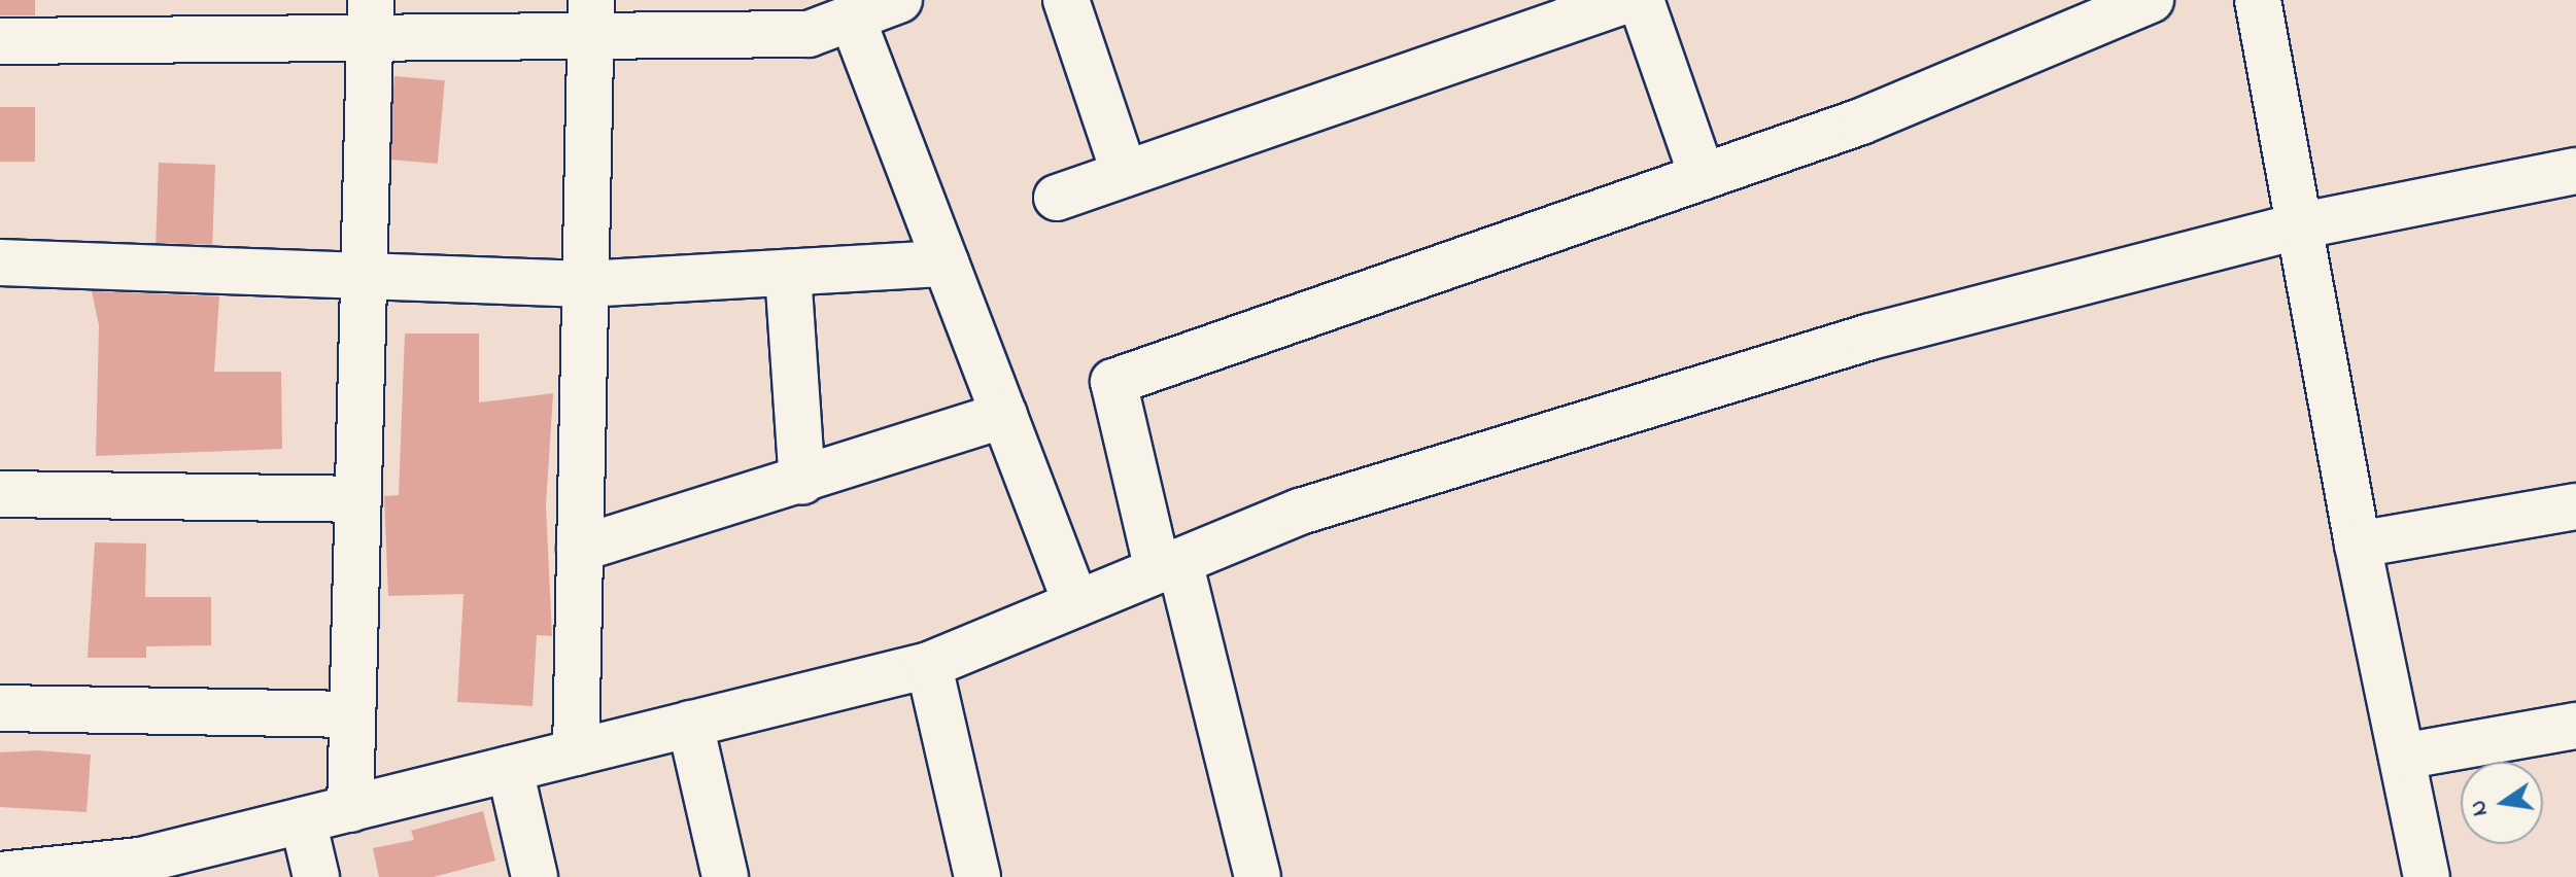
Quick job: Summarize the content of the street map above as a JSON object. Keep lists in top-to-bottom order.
{
  "north": "left"
}
